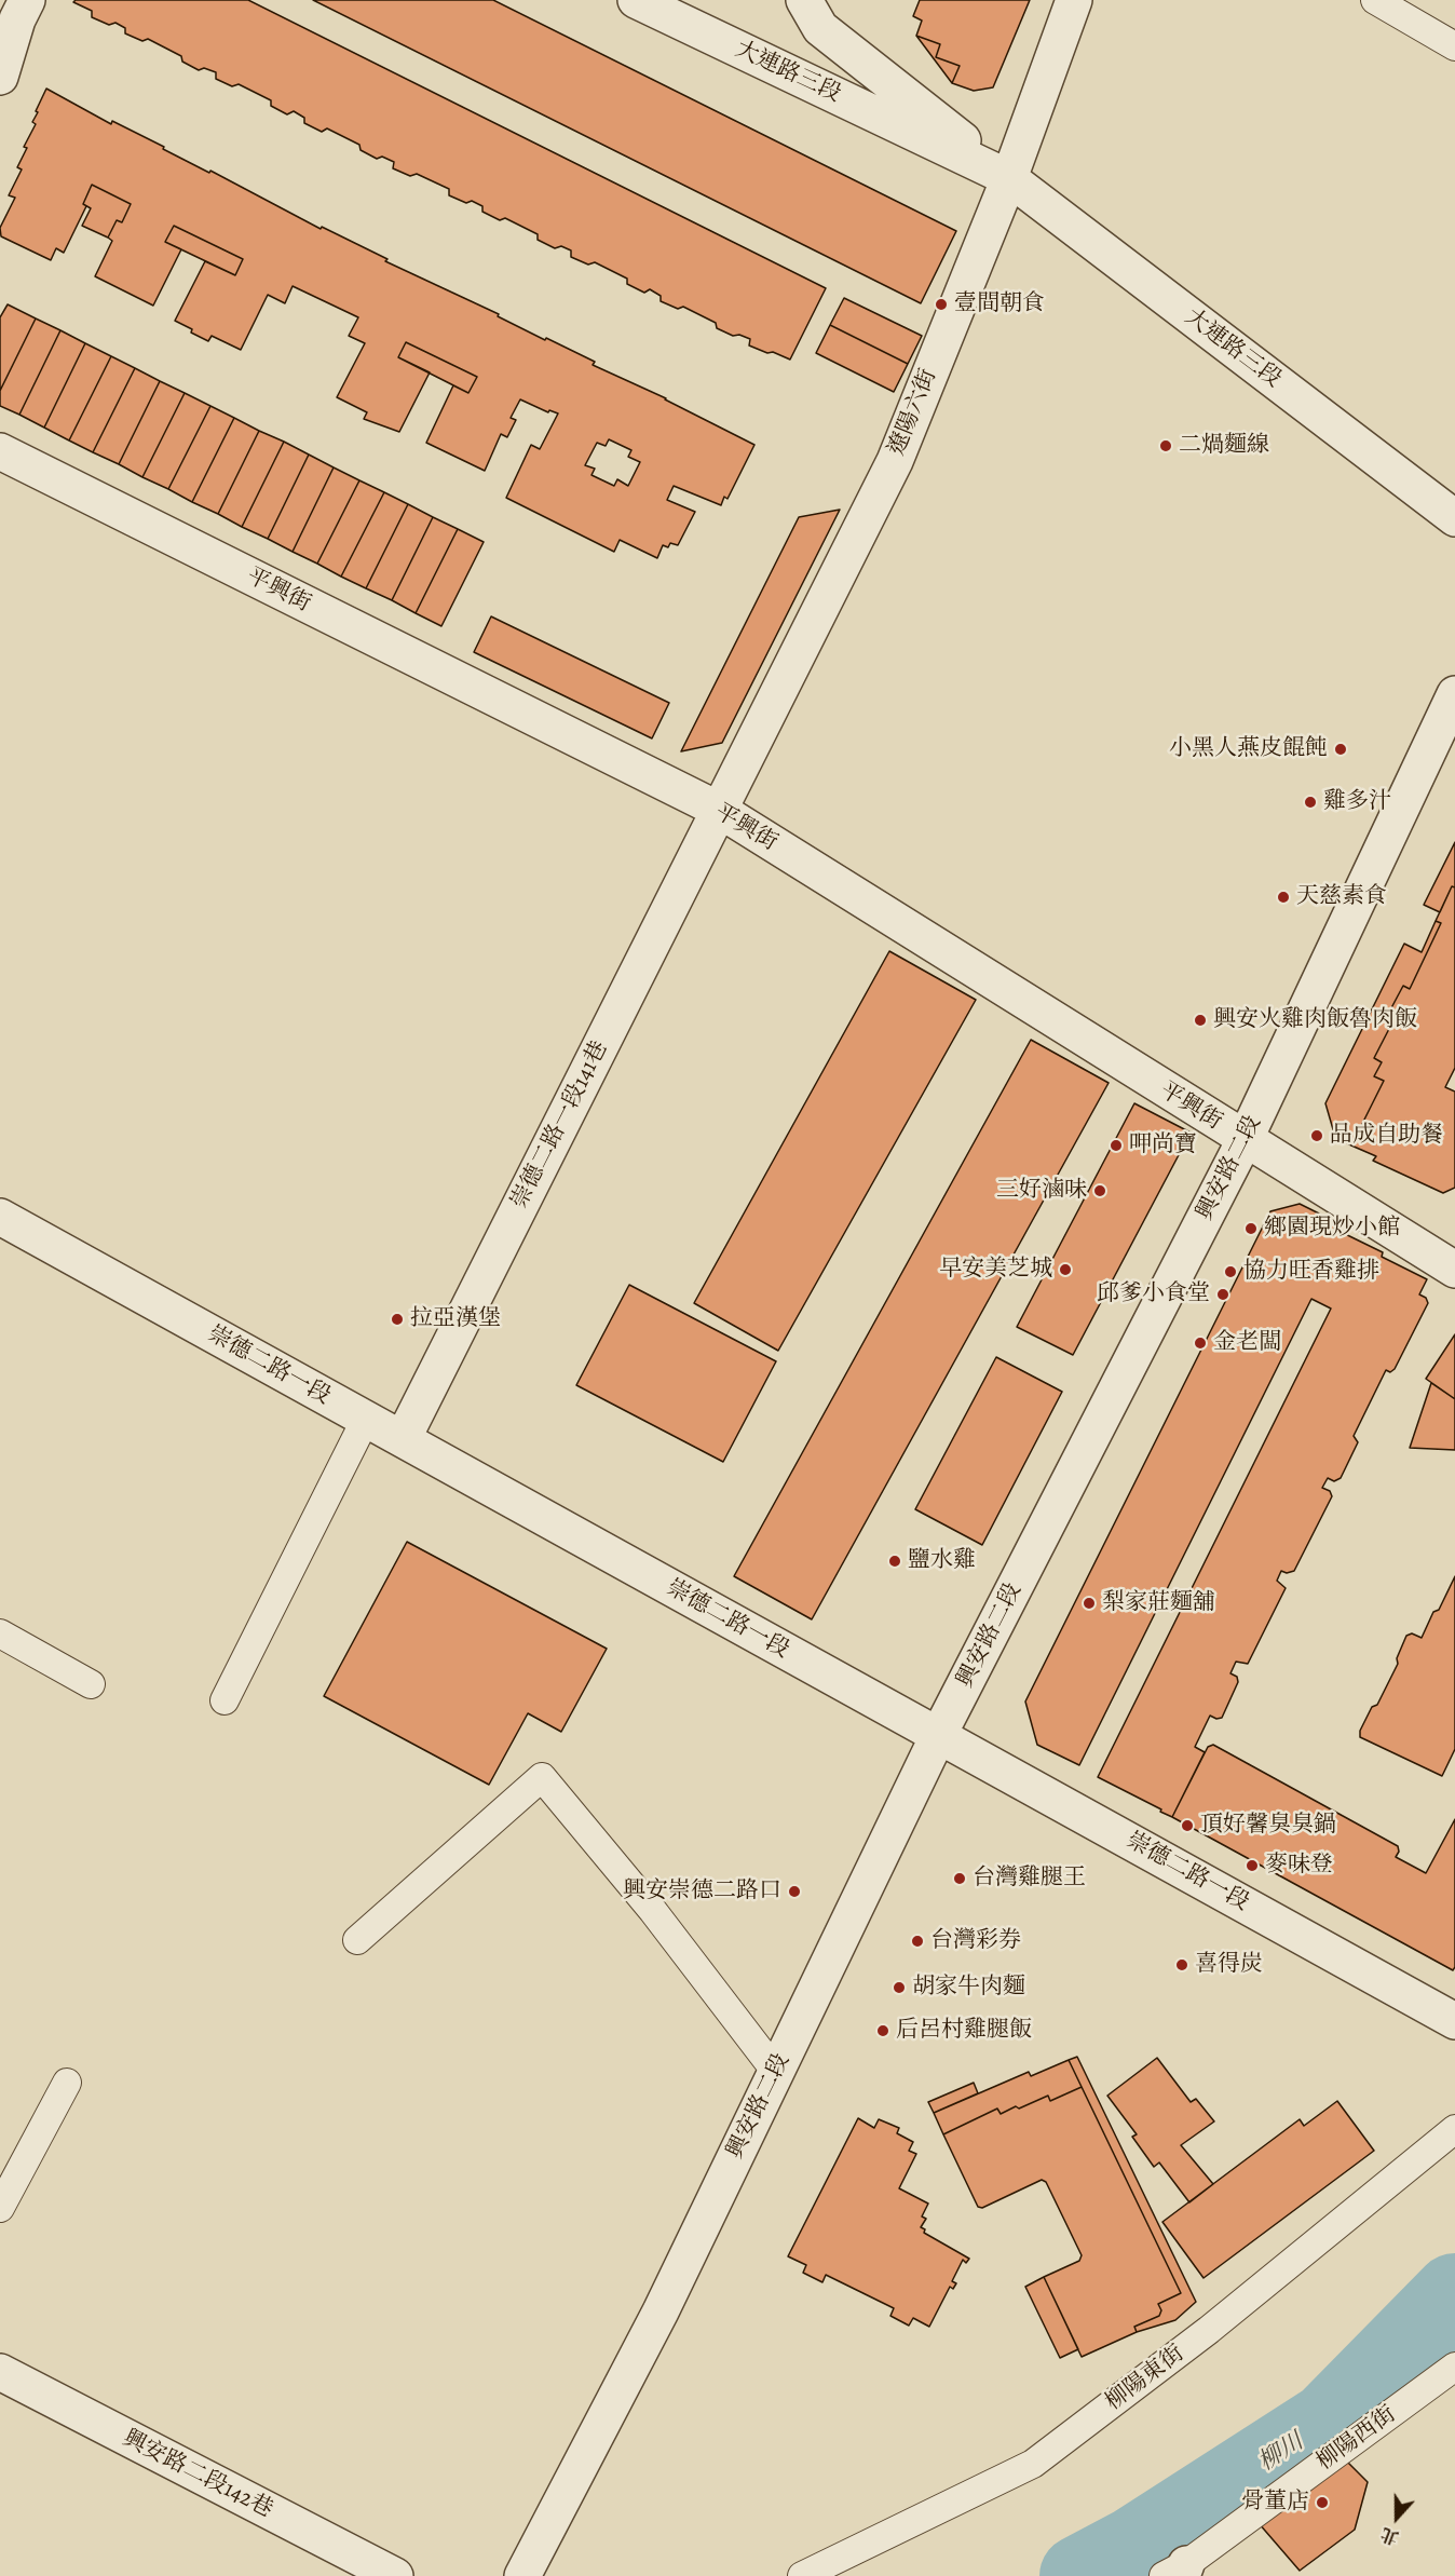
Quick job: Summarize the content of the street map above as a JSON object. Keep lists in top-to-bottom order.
{
  "streets": {
    "street": [
      "大連路三段",
      "遼陽六街",
      "平興街",
      "崇德二路一段141巷",
      "興安路二段",
      "崇德二路一段",
      "興安路二段142巷"
    ],
    "lane": ["柳陽東街", "柳陽西街"]
  },
  "crossings": [
    ["大連路三段", "遼陽六街"],
    ["遼陽六街", "平興街"],
    ["遼陽六街", "崇德二路一段141巷"],
    ["平興街", "崇德二路一段141巷"],
    ["平興街", "興安路二段"],
    ["崇德二路一段141巷", "崇德二路一段"],
    ["興安路二段", "崇德二路一段"]
  ],
  "water": ["柳川"],
  "places": [
    "壹間朝食",
    "二煱麵線",
    "小黑人燕皮餛飩",
    "雞多汁",
    "天慈素食",
    "興安火雞肉飯魯肉飯",
    "品成自助餐",
    "呷尚寶",
    "三好滷味",
    "鄉園現炒小館",
    "早安美芝城",
    "協力旺香雞排",
    "邱爹小食堂",
    "拉亞漢堡",
    "金老闆",
    "鹽水雞",
    "梨家莊麵舖",
    "頂好馨臭臭鍋",
    "麥味登",
    "台灣雞腿王",
    "興安崇德二路口",
    "台灣彩券",
    "喜得炭",
    "胡家牛肉麵",
    "后呂村雞腿飯",
    "骨董店"
  ],
  "north": "bottom"
}
